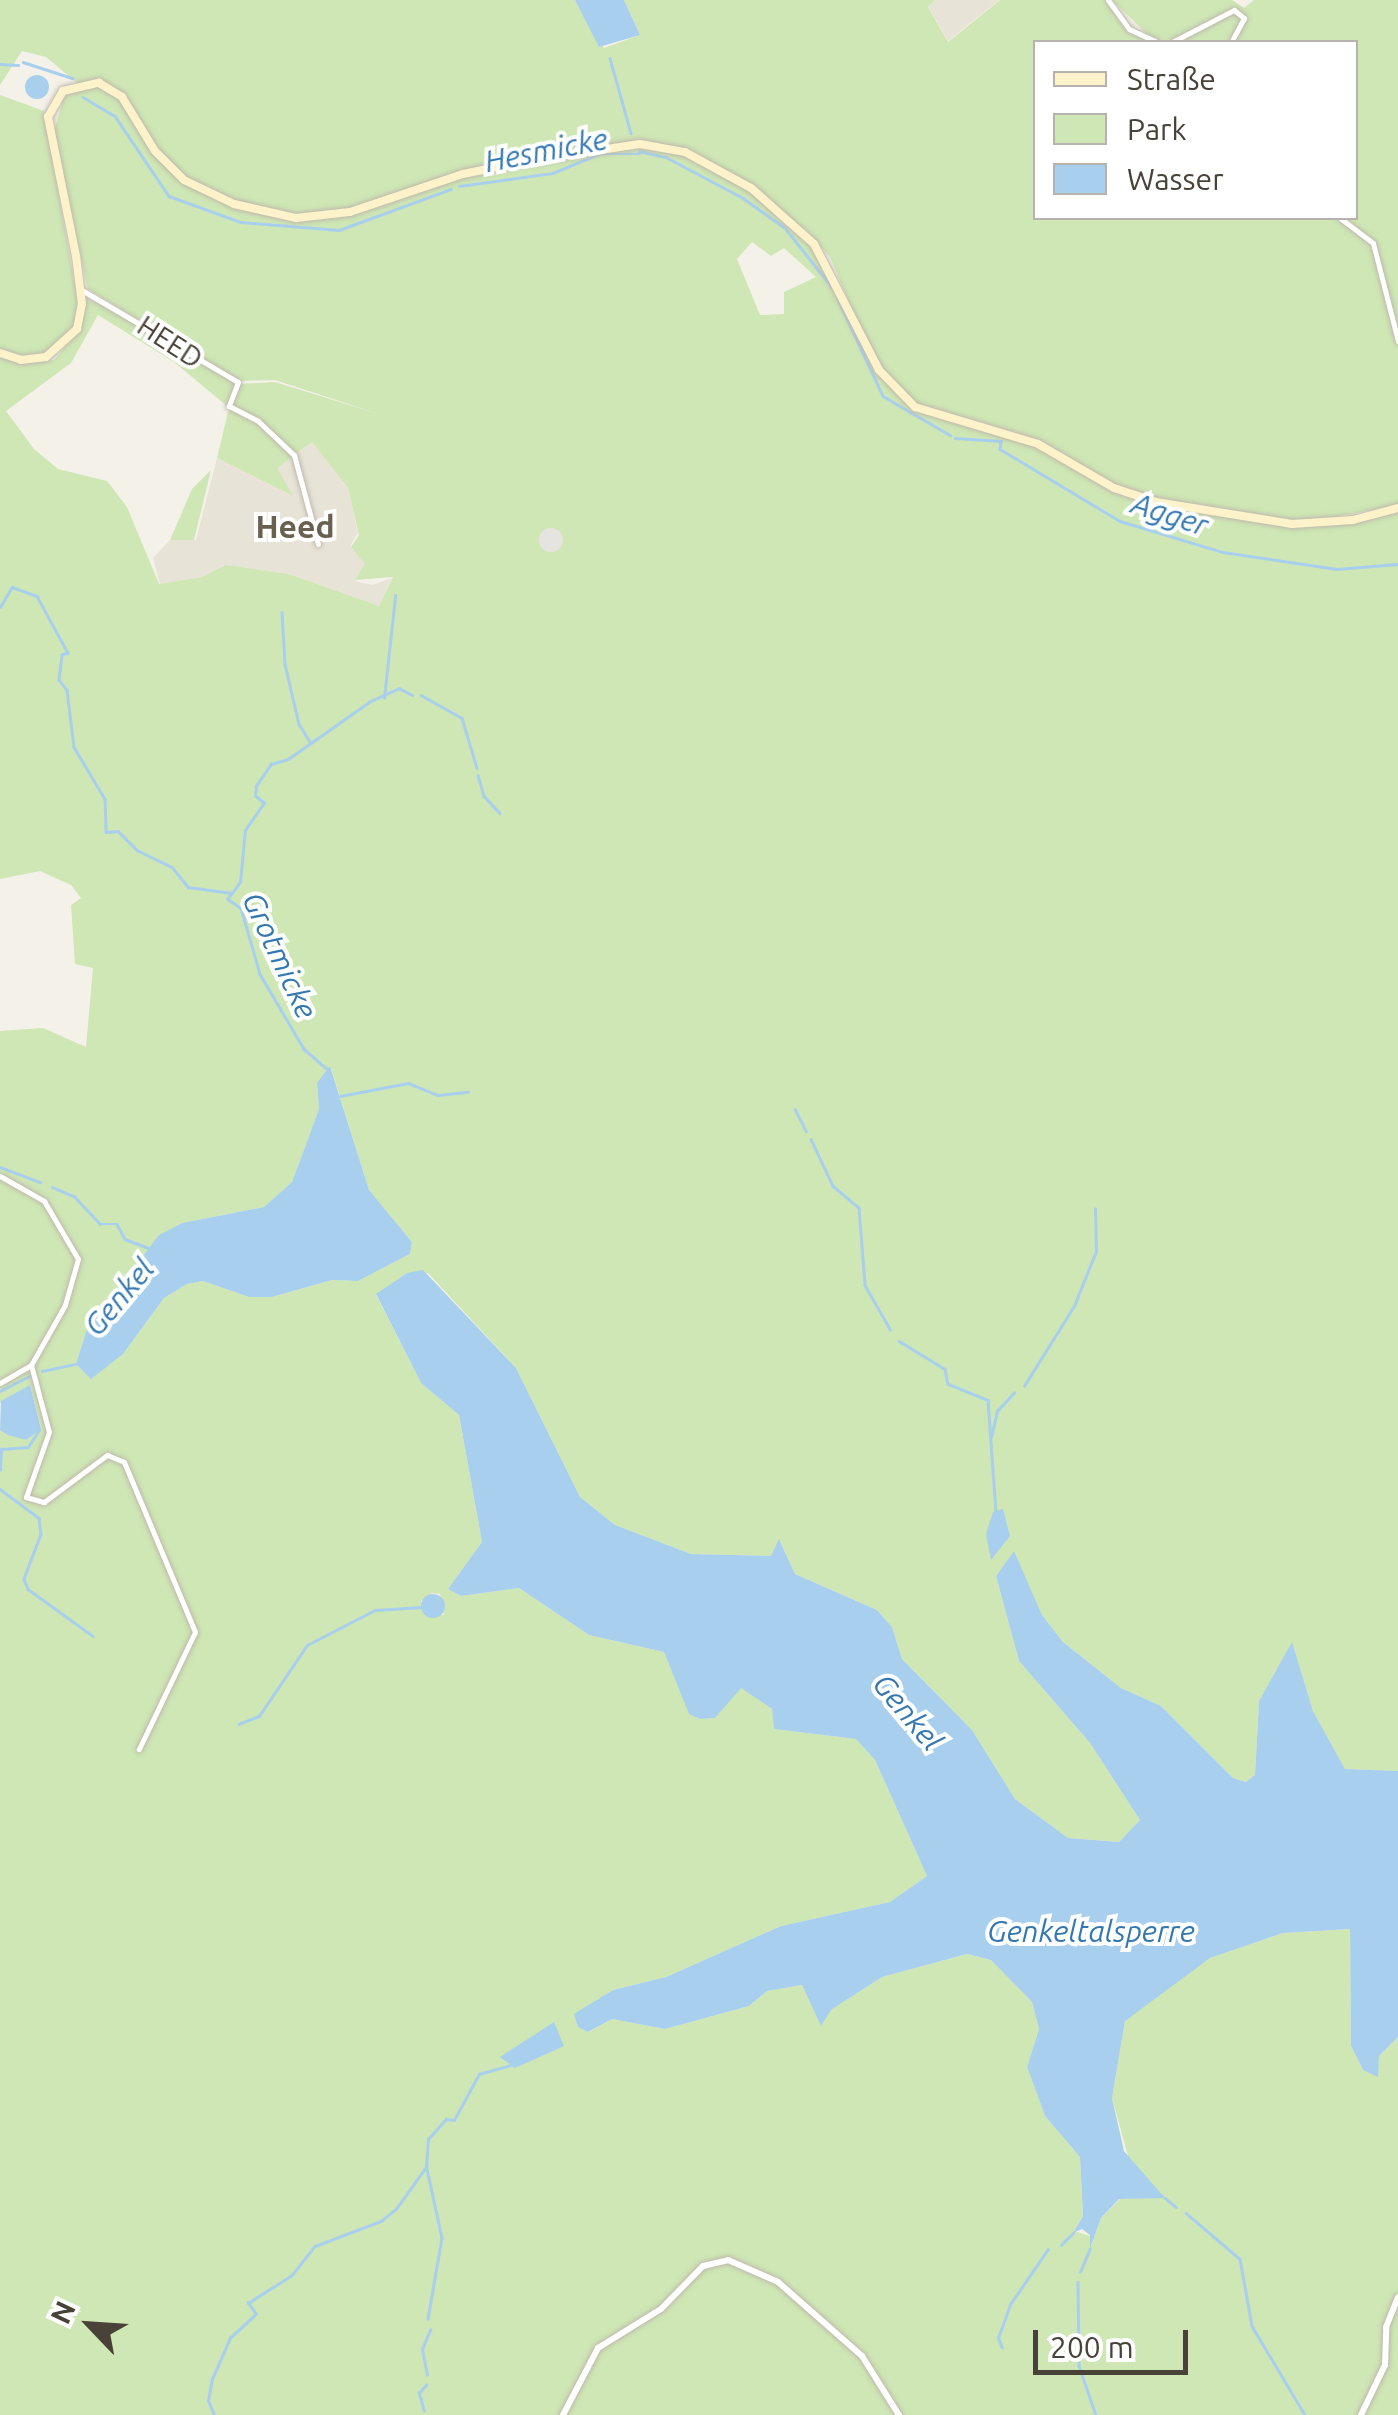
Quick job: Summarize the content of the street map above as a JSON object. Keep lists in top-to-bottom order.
{
  "streets": {
    "street": ["HEED"]
  },
  "districts": ["Heed"],
  "water": [
    "Hesmicke",
    "Agger",
    "Grotmicke",
    "Genkel",
    "Genkeltalsperre"
  ],
  "legend": ["Straße", "Park", "Wasser"],
  "scale_bar": "200 m",
  "north": "top left"
}
